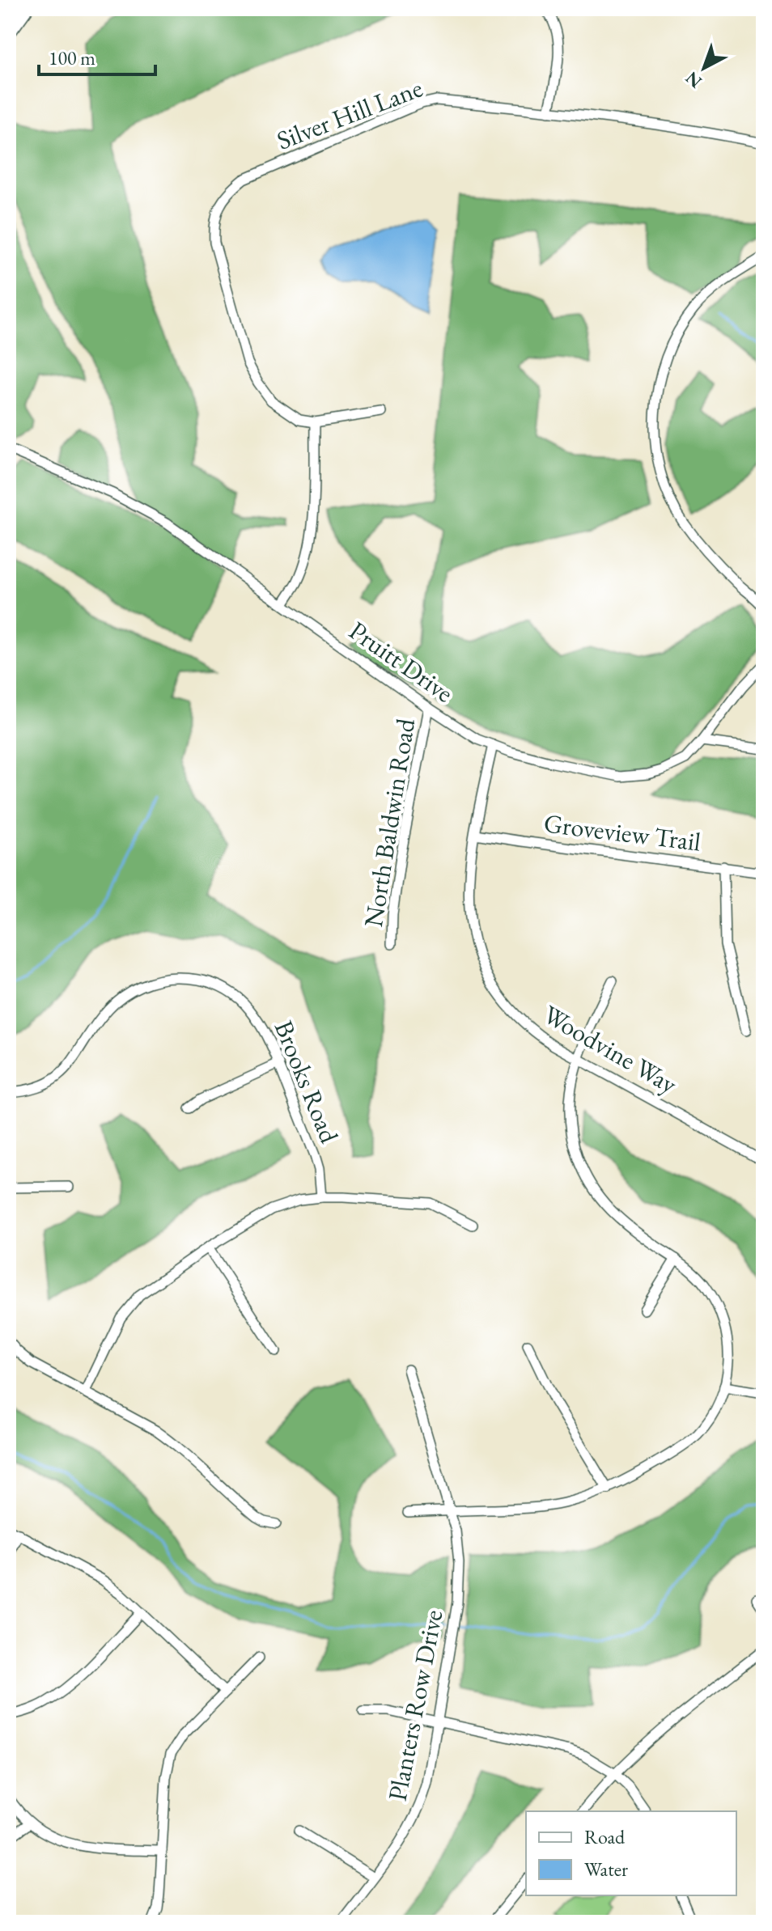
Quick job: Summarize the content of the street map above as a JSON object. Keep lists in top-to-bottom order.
{
  "streets": {
    "street": [
      "Silver Hill Lane",
      "Pruitt Drive",
      "North Baldwin Road",
      "Groveview Trail",
      "Woodvine Way",
      "Brooks Road",
      "Planters Row Drive"
    ]
  },
  "crossings": [
    ["Pruitt Drive", "North Baldwin Road"],
    ["Pruitt Drive", "Woodvine Way"],
    ["Groveview Trail", "Woodvine Way"]
  ],
  "legend": ["Road", "Water"],
  "scale_bar": "100 m",
  "north": "bottom left"
}
